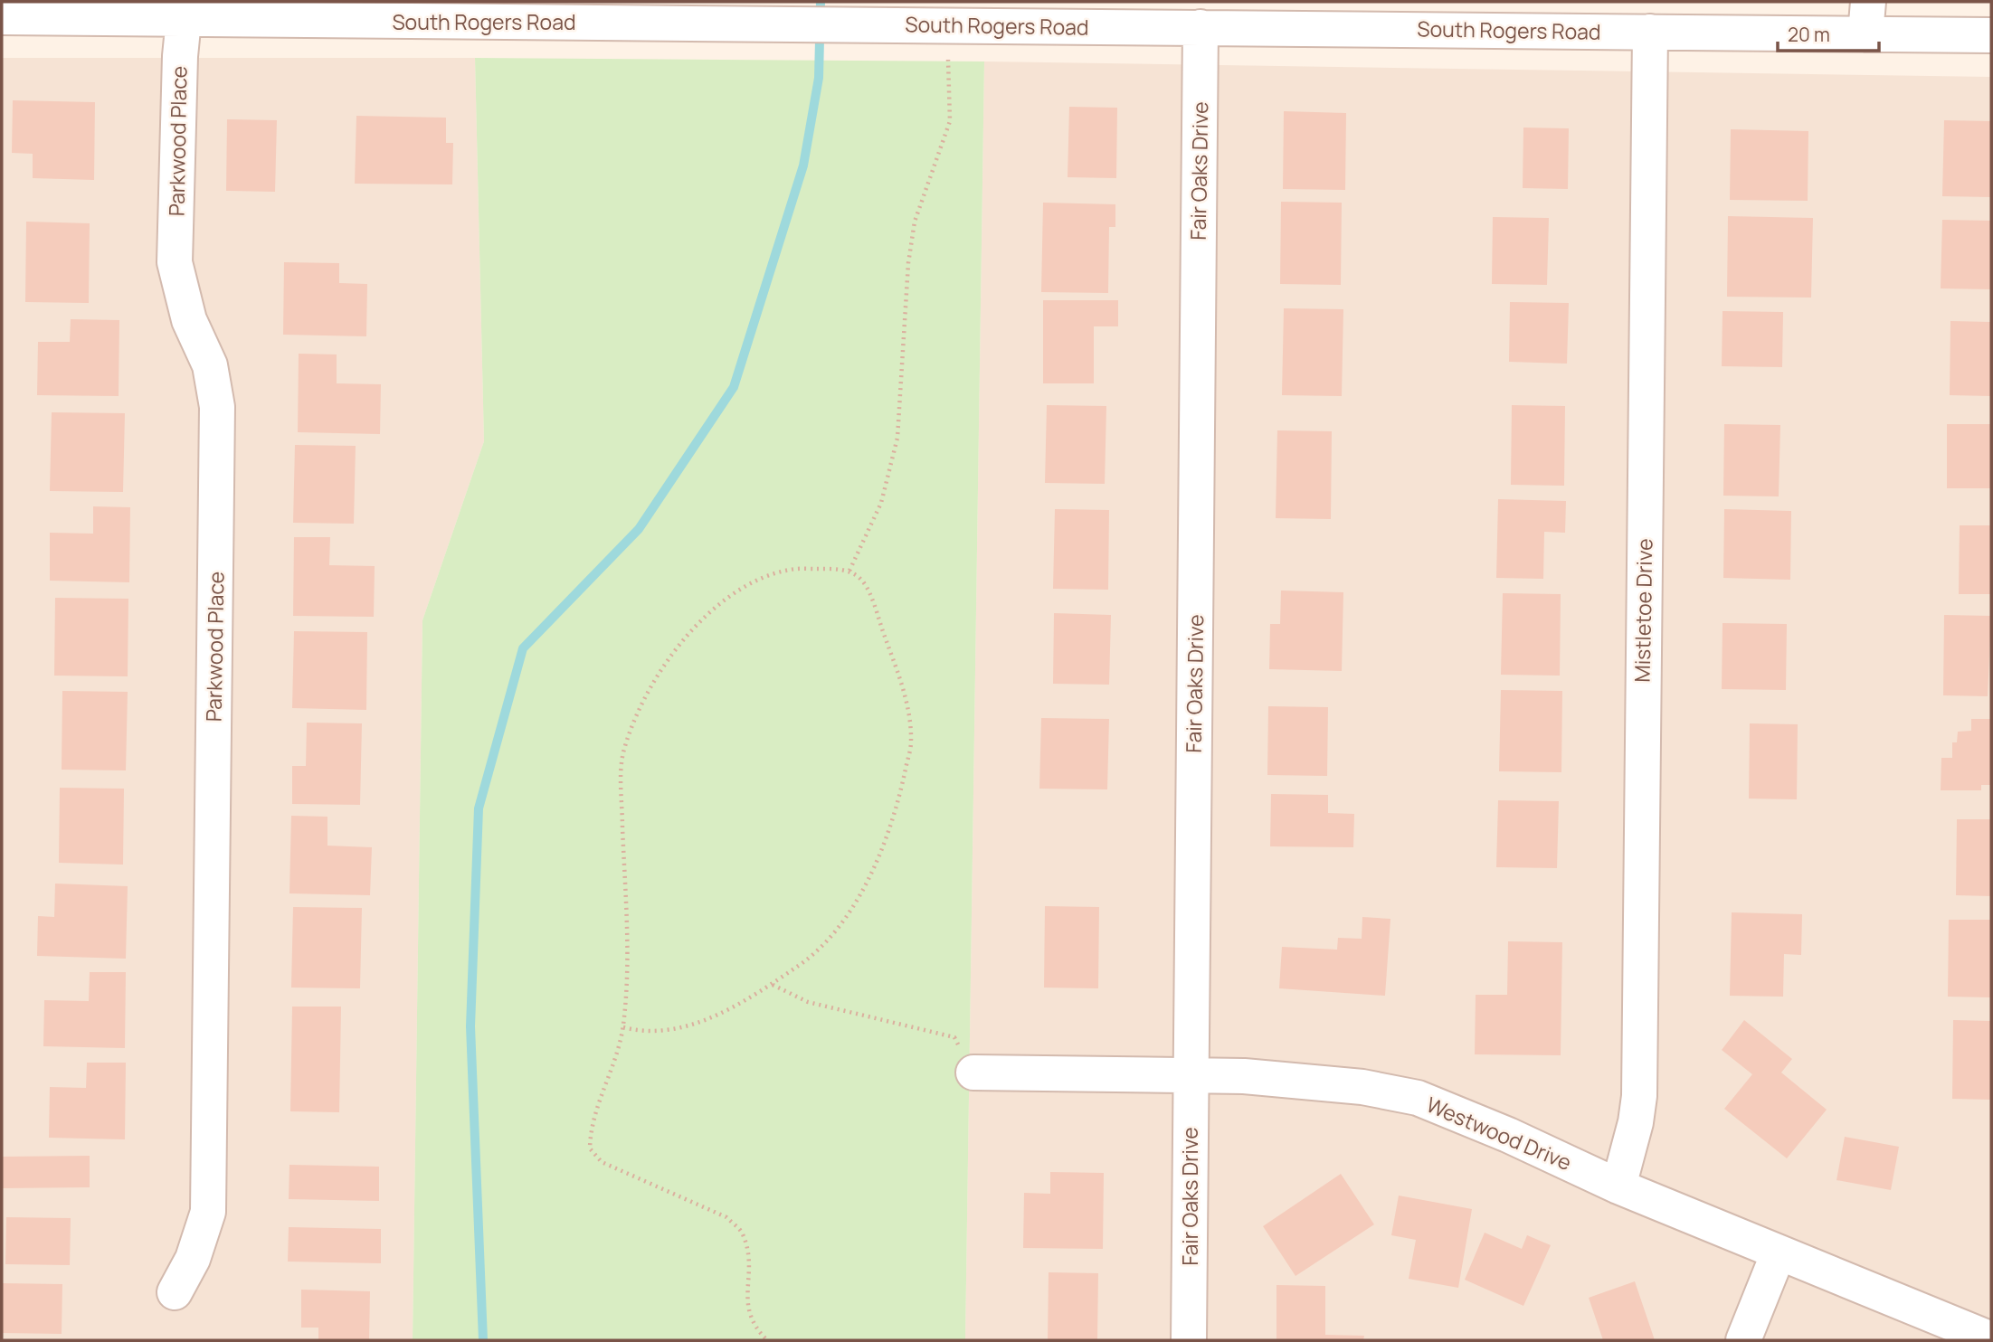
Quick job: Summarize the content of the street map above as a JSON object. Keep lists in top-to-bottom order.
{
  "streets": {
    "street": [
      "South Rogers Road",
      "Parkwood Place",
      "Fair Oaks Drive",
      "Mistletoe Drive",
      "Westwood Drive"
    ]
  },
  "crossings": [
    ["South Rogers Road", "Parkwood Place"],
    ["South Rogers Road", "Fair Oaks Drive"],
    ["South Rogers Road", "Mistletoe Drive"],
    ["Fair Oaks Drive", "Westwood Drive"],
    ["Mistletoe Drive", "Westwood Drive"]
  ],
  "scale_bar": "20 m"
}
